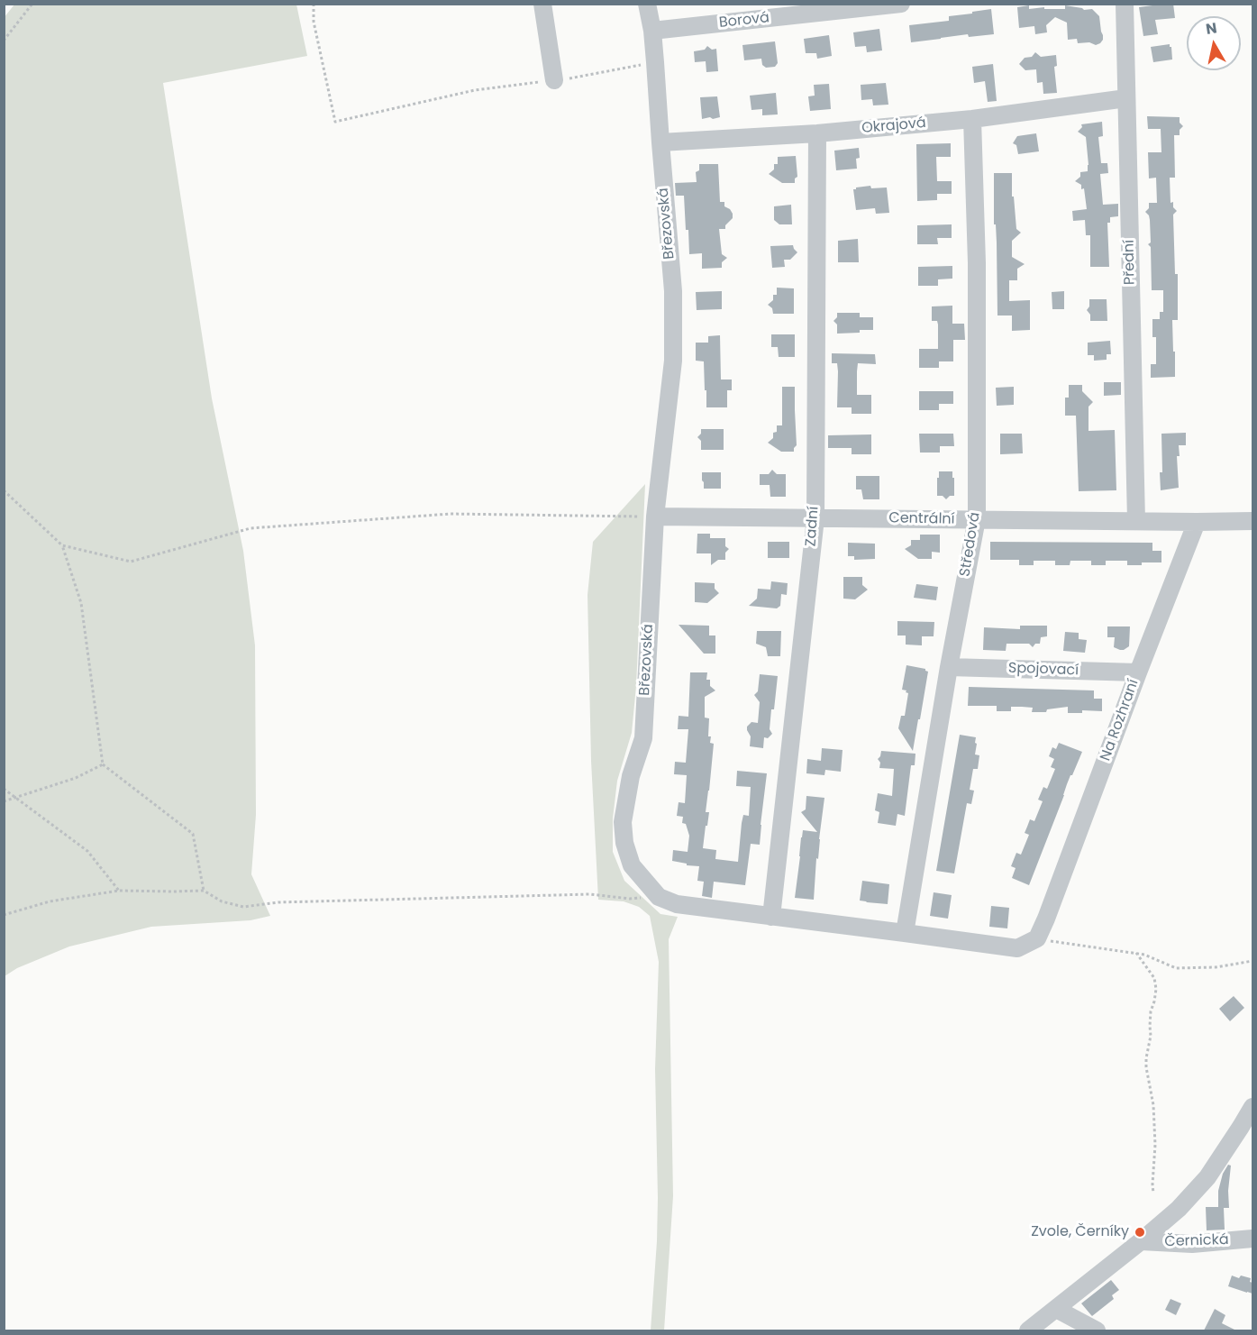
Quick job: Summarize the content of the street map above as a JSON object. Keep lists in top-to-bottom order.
{
  "streets": {
    "street": [
      "Borová",
      "Okrajová",
      "Březovská",
      "Přední",
      "Centrální",
      "Zadní",
      "Středová",
      "Spojovací",
      "Na Rozhraní",
      "Černická"
    ]
  },
  "crossings": [
    ["Borová", "Březovská"],
    ["Okrajová", "Březovská"],
    ["Okrajová", "Přední"],
    ["Okrajová", "Zadní"],
    ["Okrajová", "Středová"],
    ["Březovská", "Centrální"],
    ["Březovská", "Zadní"],
    ["Březovská", "Středová"],
    ["Březovská", "Na Rozhraní"],
    ["Přední", "Centrální"],
    ["Centrální", "Zadní"],
    ["Centrální", "Středová"],
    ["Centrální", "Na Rozhraní"],
    ["Středová", "Spojovací"],
    ["Spojovací", "Na Rozhraní"]
  ],
  "places": ["Zvole, Černíky"],
  "north": "top"
}
